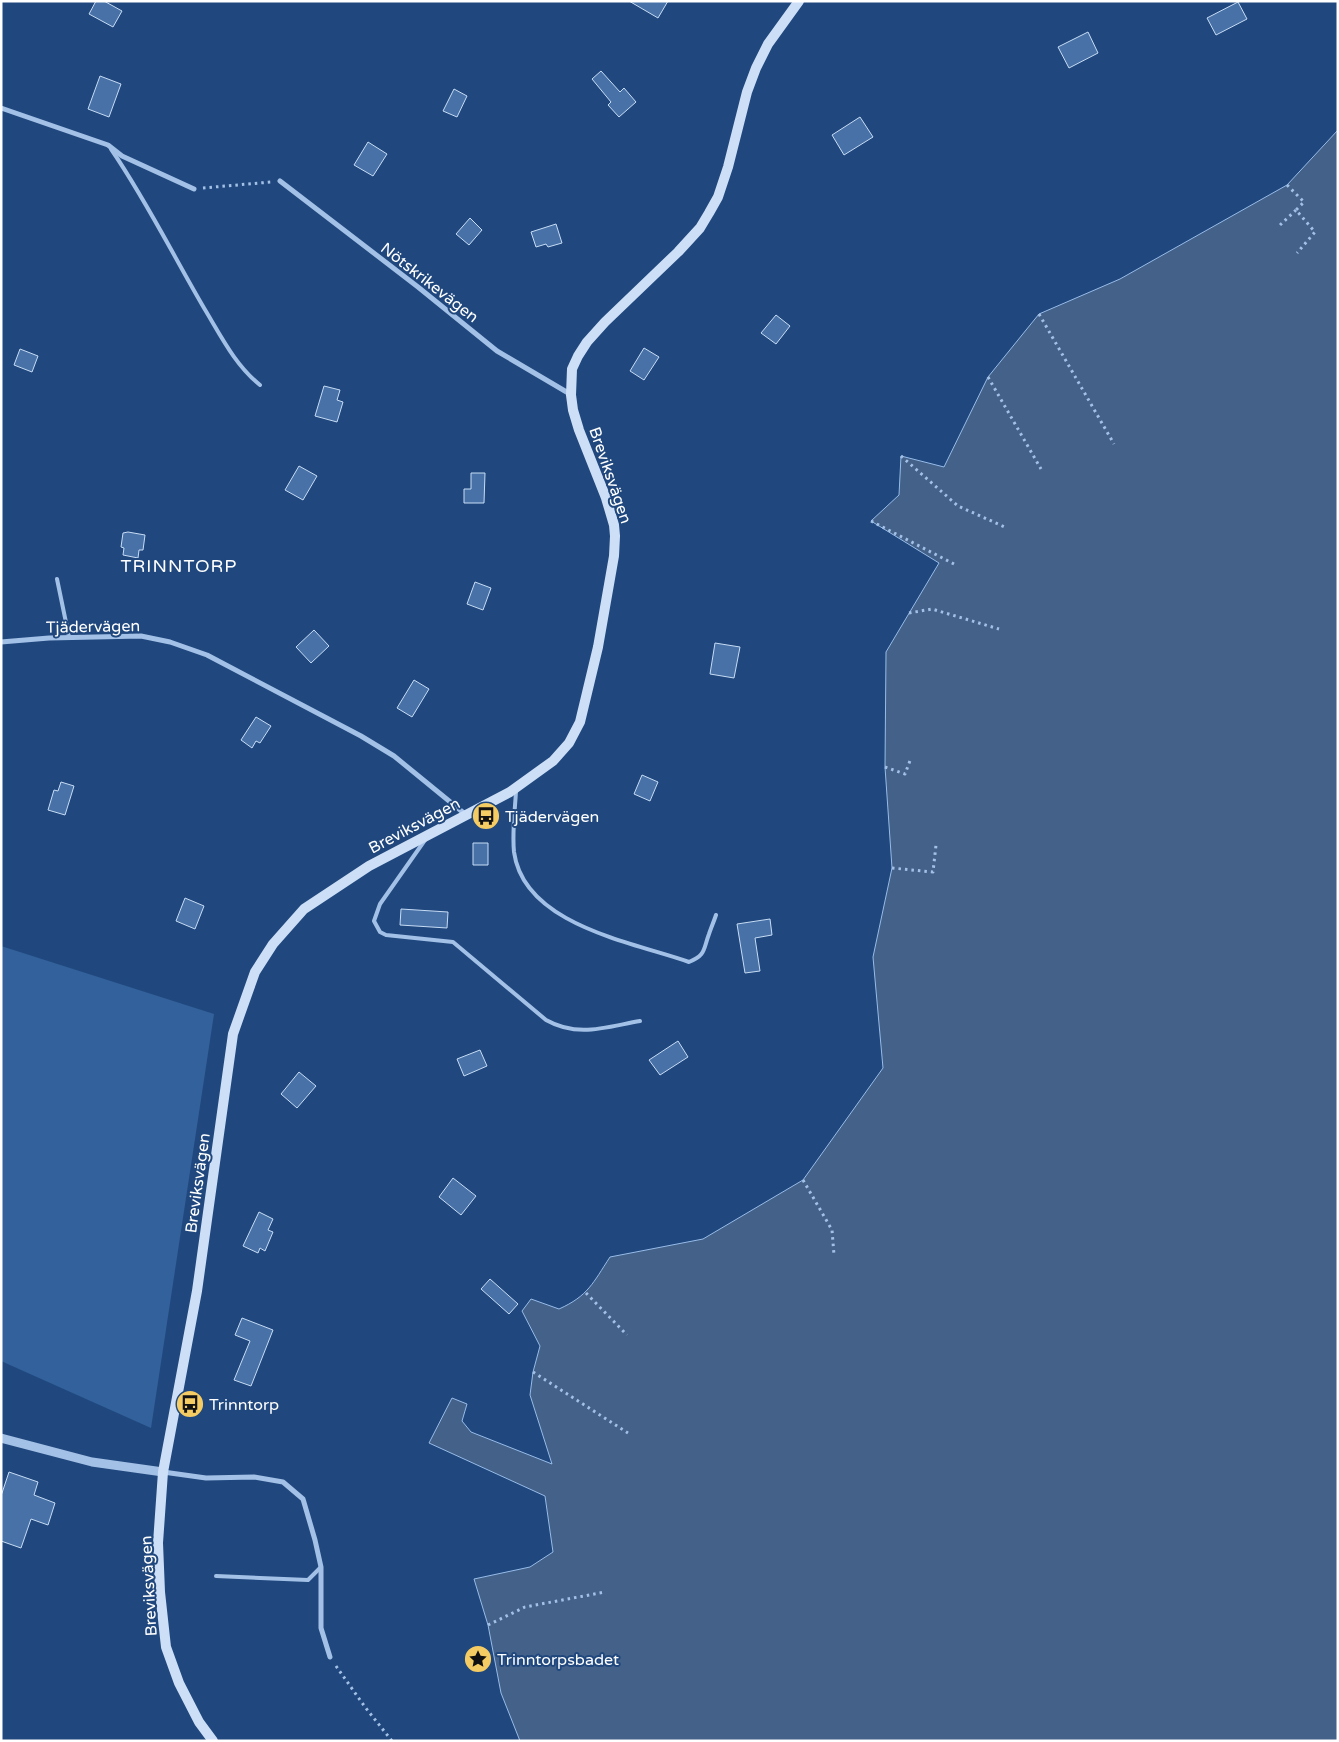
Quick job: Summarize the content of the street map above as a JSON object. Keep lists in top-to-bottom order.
{
  "streets": {
    "main road": ["Breviksvägen"],
    "street": ["Nötskrikevägen", "Tjädervägen"]
  },
  "crossings": [
    ["Nötskrikevägen", "Breviksvägen"],
    ["Breviksvägen", "Tjädervägen"]
  ],
  "districts": ["TRINNTORP"],
  "places": {
    "bus stop": ["Tjädervägen", "Trinntorp"],
    "place": ["Trinntorpsbadet"]
  }
}
